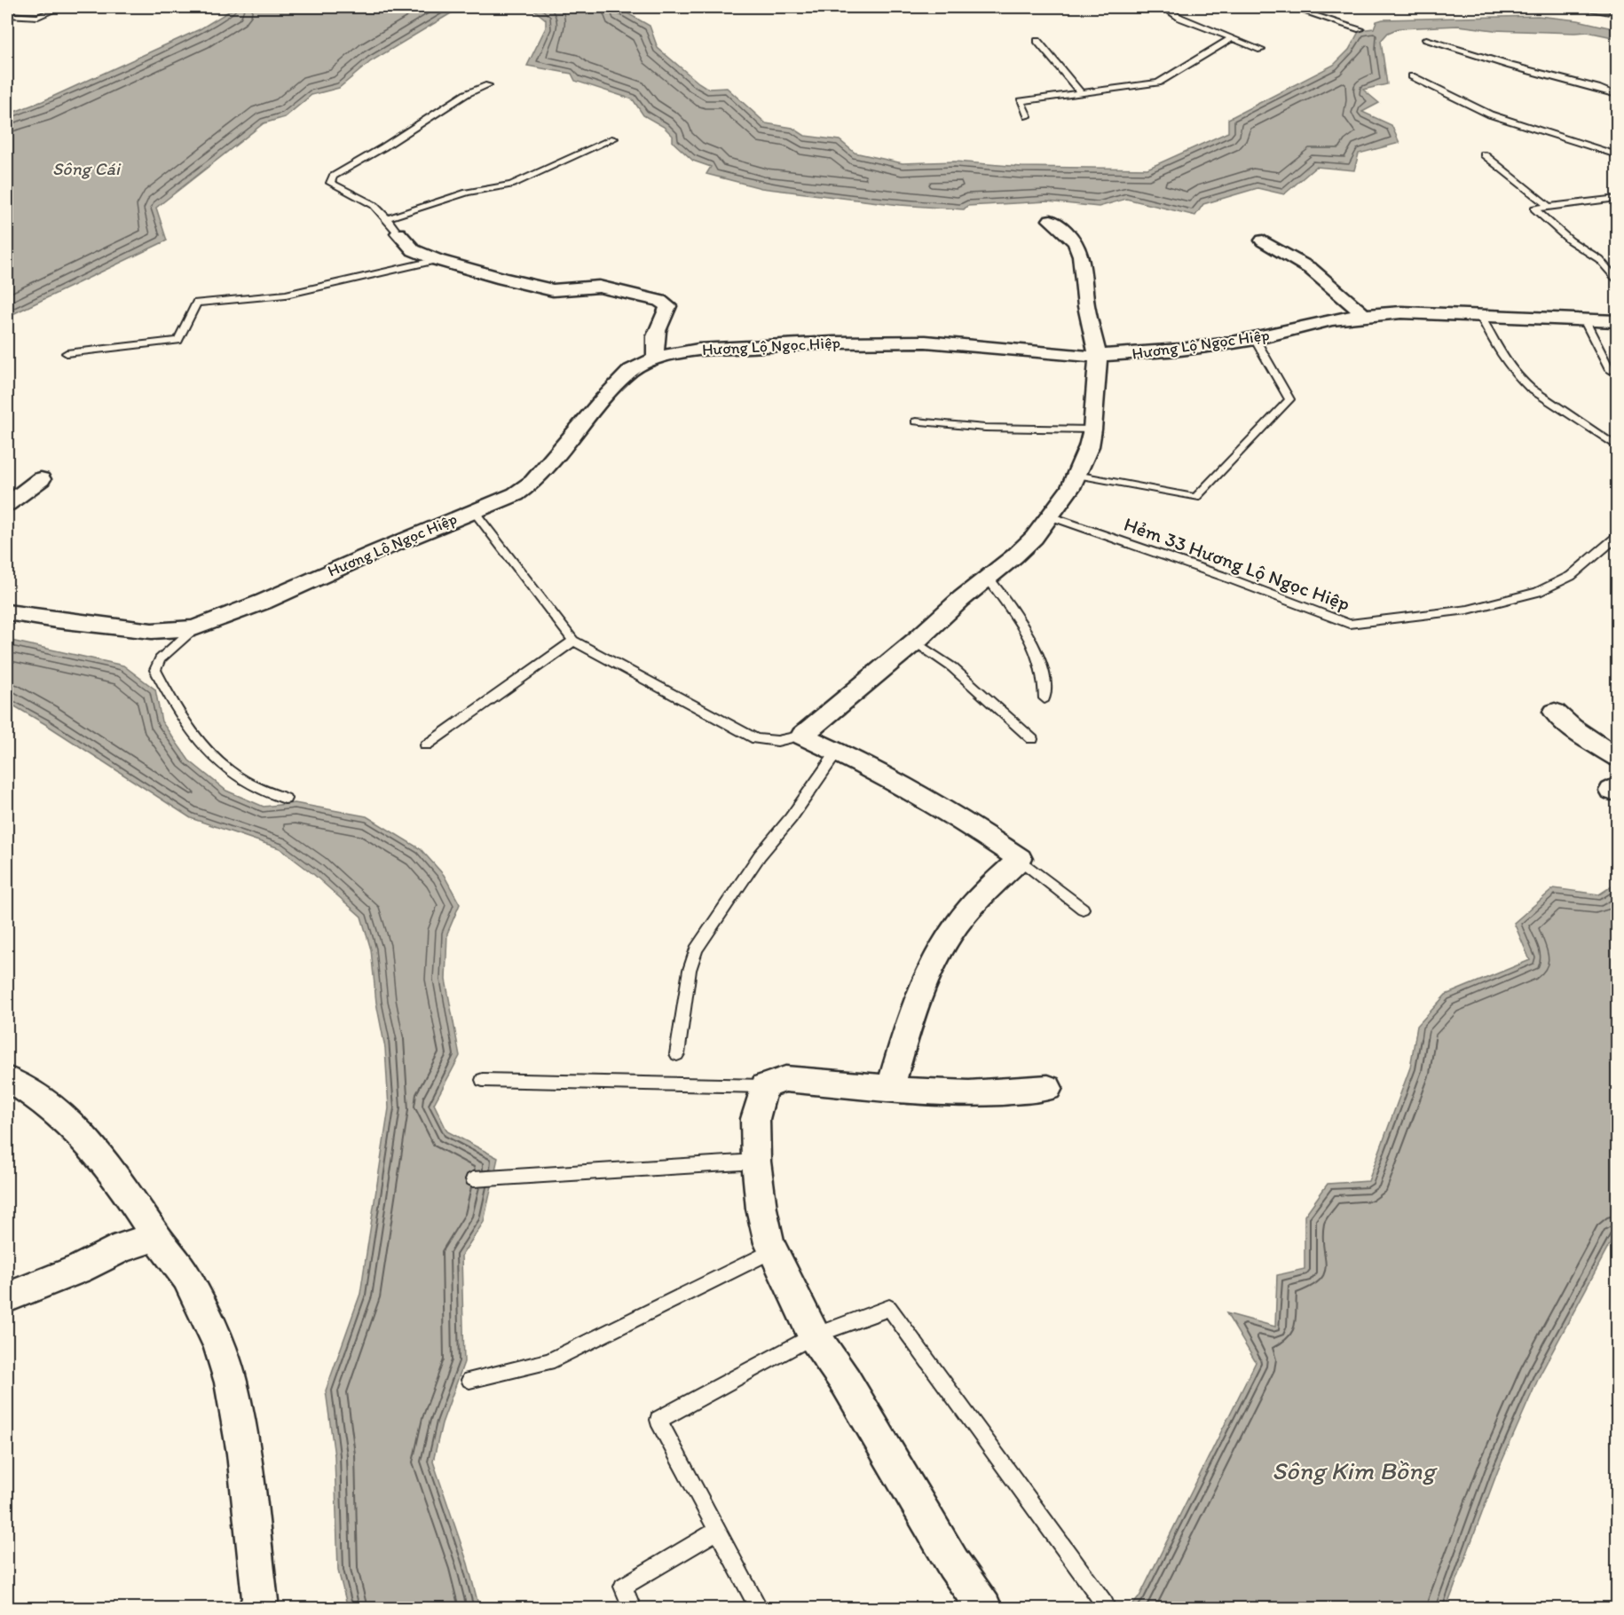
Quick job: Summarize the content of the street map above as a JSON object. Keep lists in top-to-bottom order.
{
  "streets": {
    "street": ["Hương Lộ Ngọc Hiệp"],
    "lane": ["Hẻm 33 Hương Lộ Ngọc Hiệp"]
  },
  "water": ["Sông Cái", "Sông Kim Bồng"]
}
